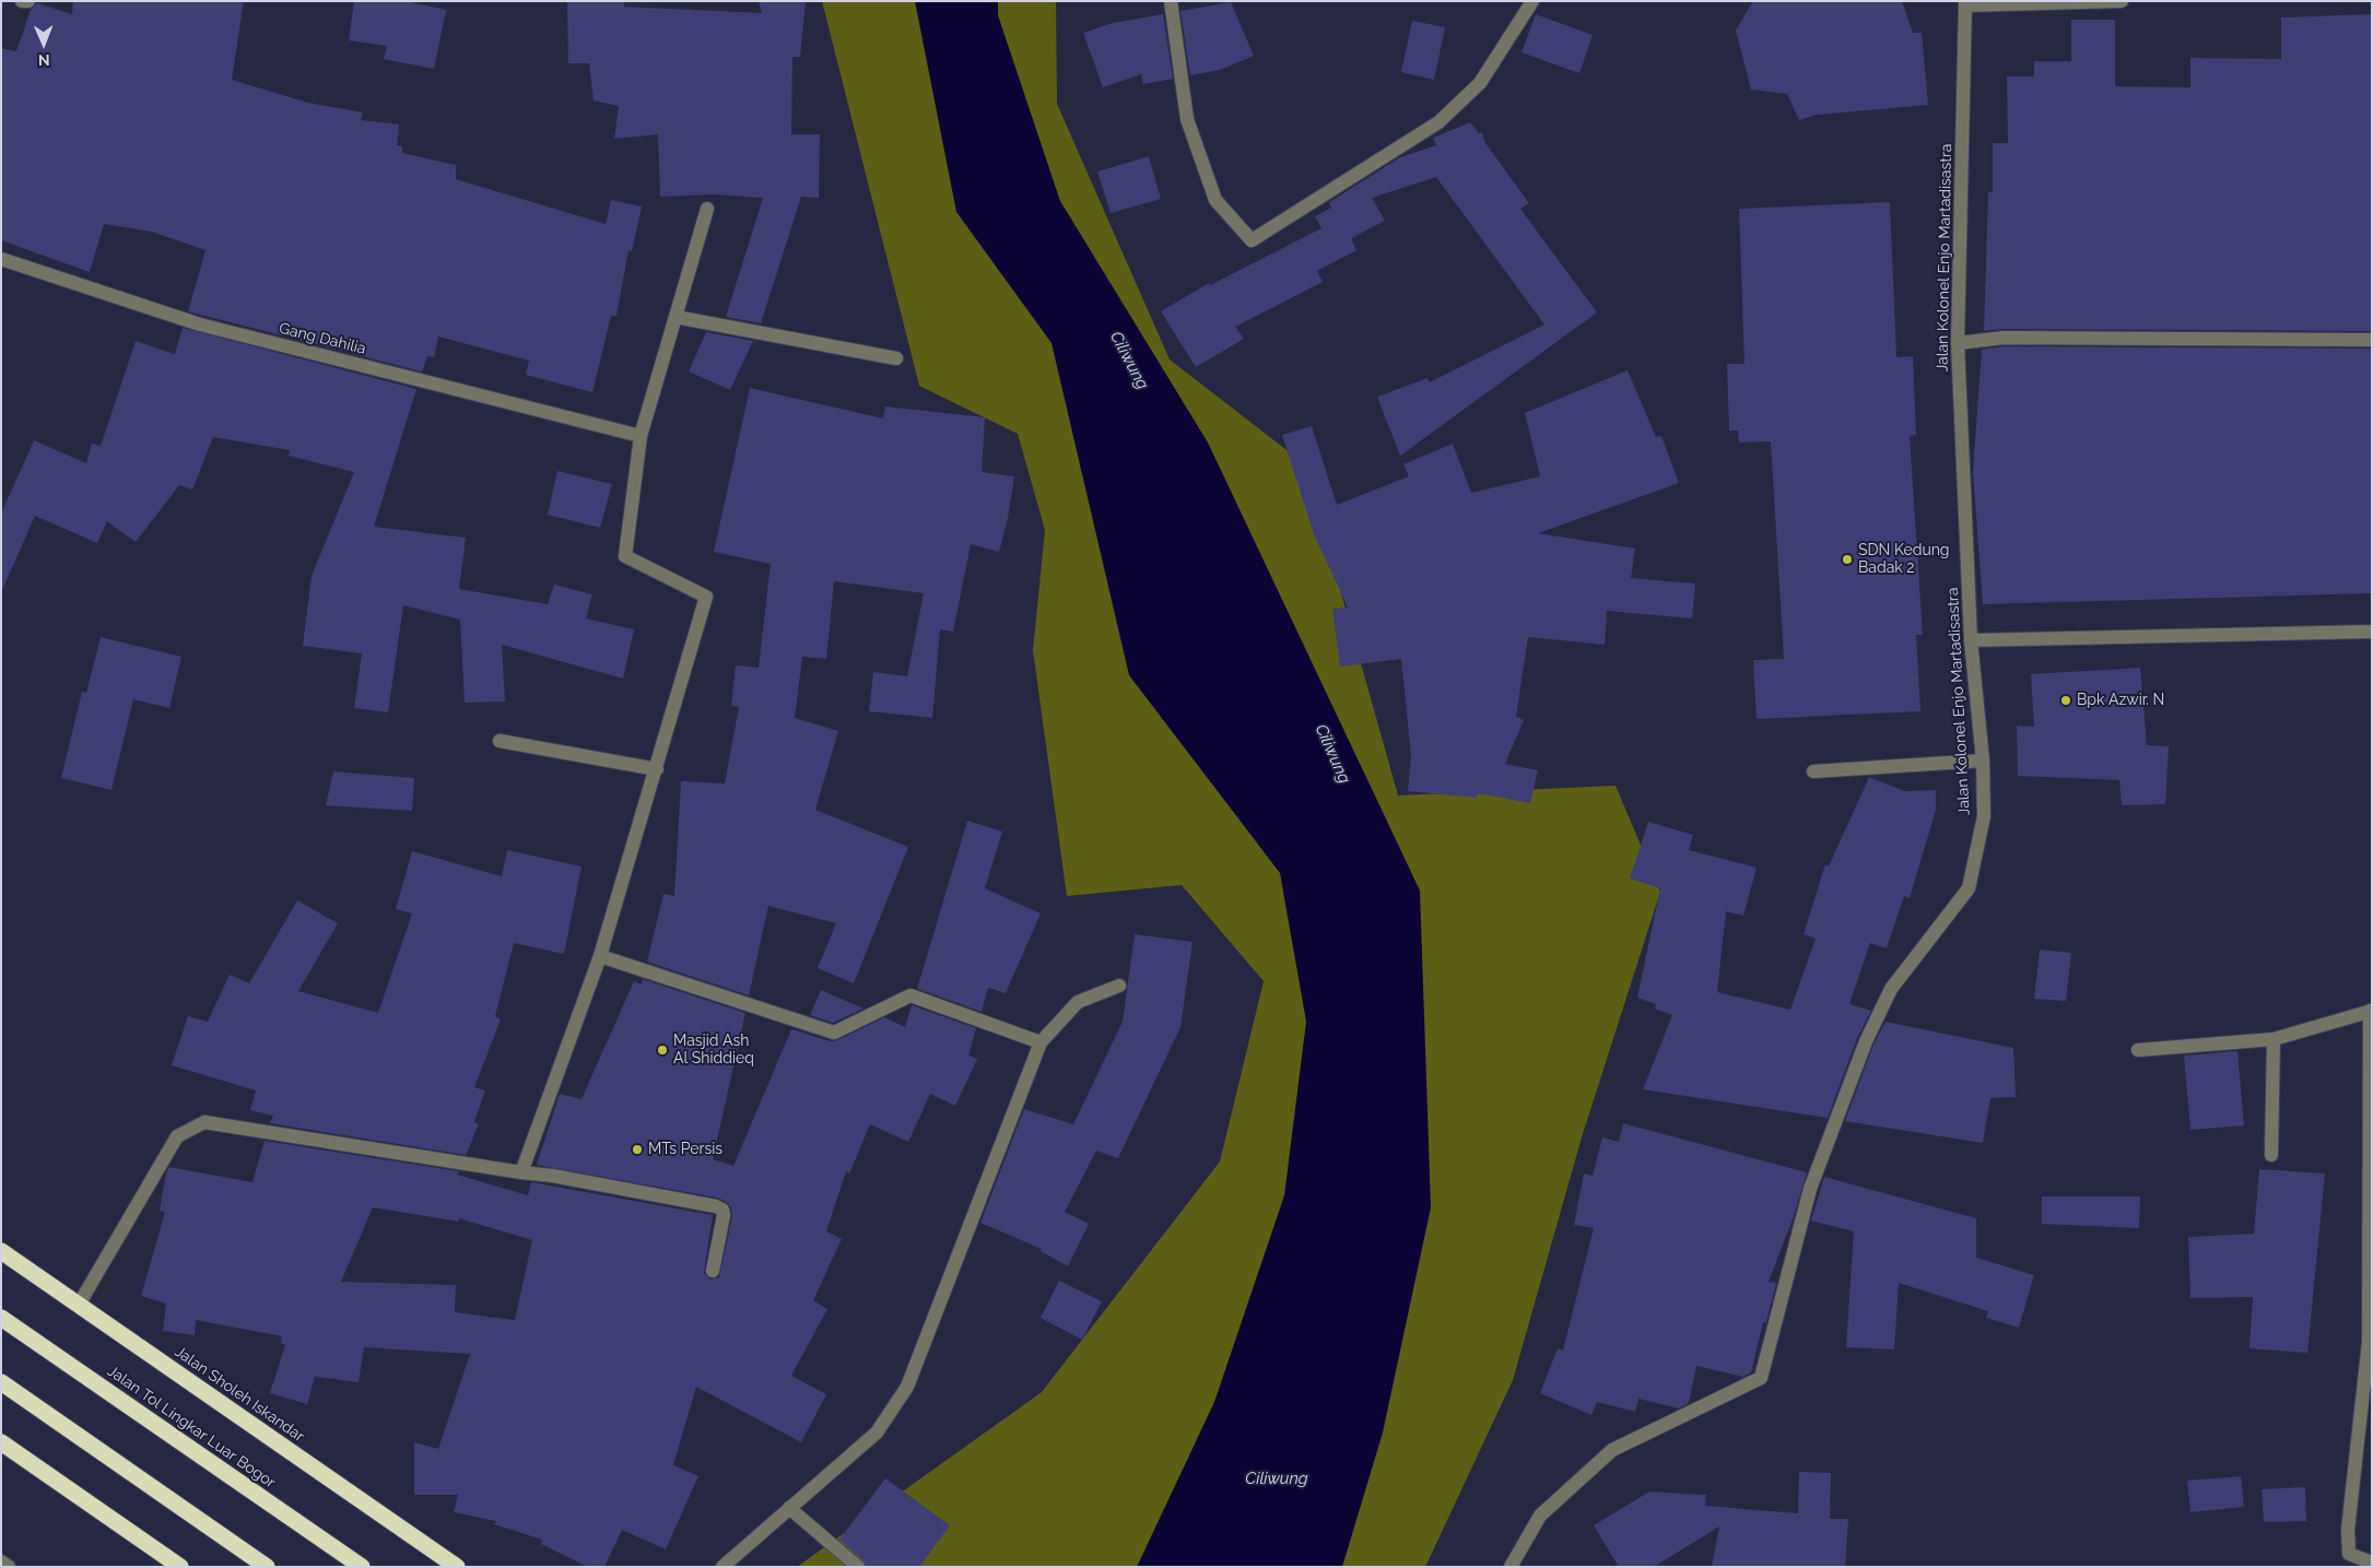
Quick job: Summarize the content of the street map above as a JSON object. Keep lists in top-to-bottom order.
{
  "streets": {
    "highway": ["Jalan Sholeh Iskandar", "Jalan Tol Lingkar Luar Bogor"],
    "street": ["Jalan Kolonel Enjo Martadisastra", "Gang Dahilia"]
  },
  "water": ["Ciliwung"],
  "places": [
    "SDN Kedung Badak 2",
    "Bpk Azwir. N",
    "Masjid Ash Al Shiddieq",
    "MTs Persis"
  ],
  "north": "bottom"
}
